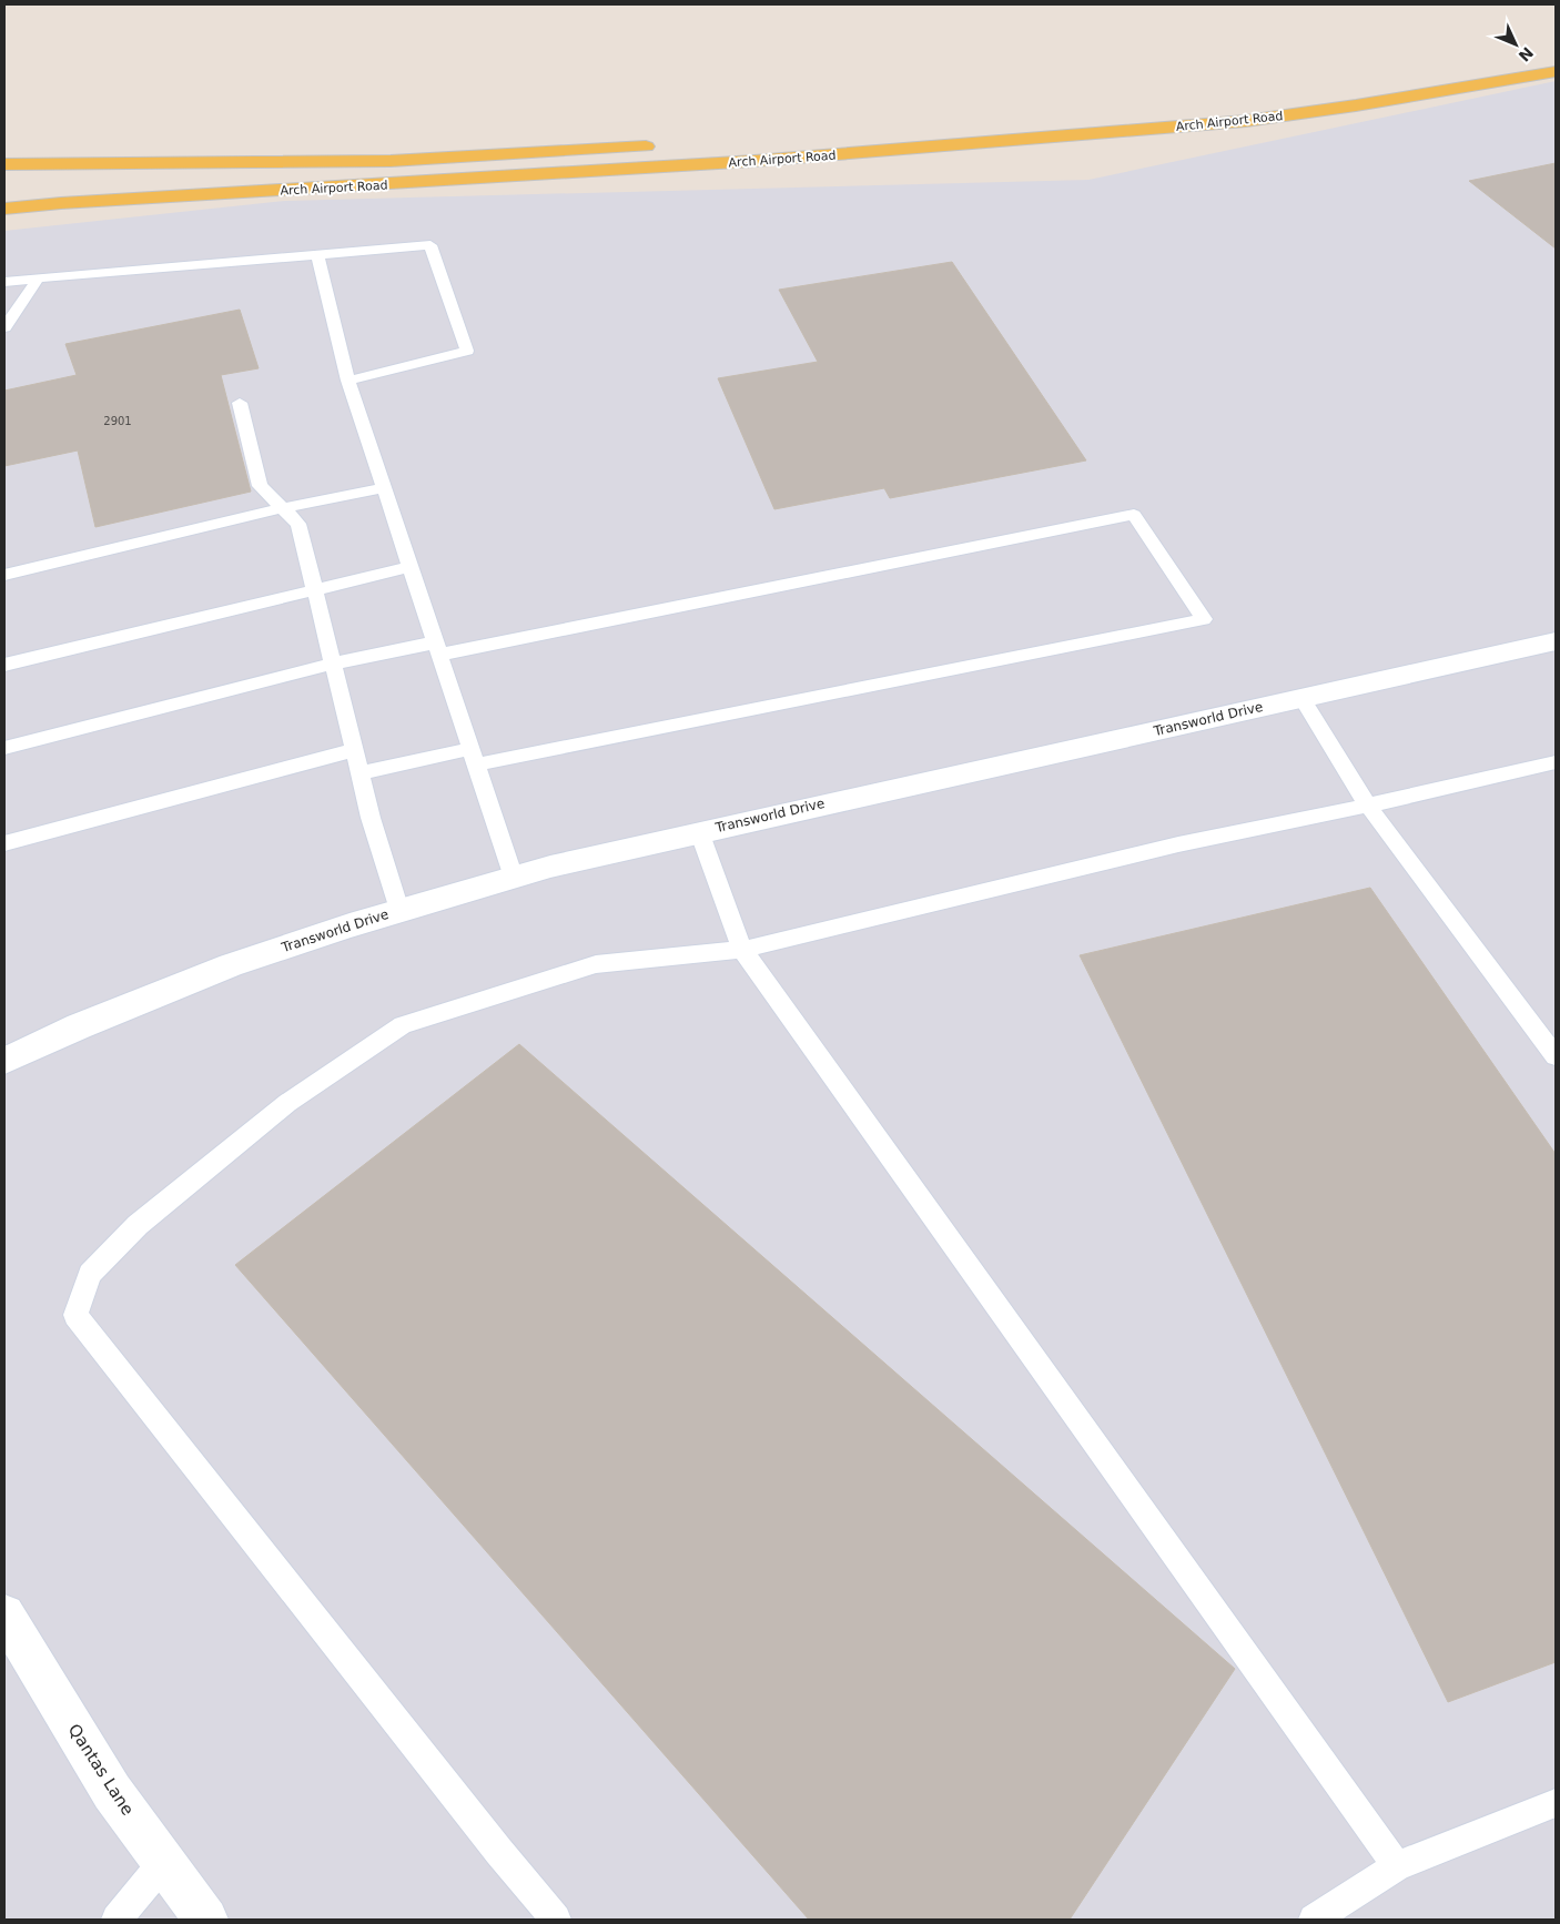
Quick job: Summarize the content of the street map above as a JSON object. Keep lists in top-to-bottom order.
{
  "streets": {
    "main road": ["Arch Airport Road"],
    "street": ["Transworld Drive", "Qantas Lane"]
  },
  "house_numbers": ["2901"],
  "north": "bottom right"
}
